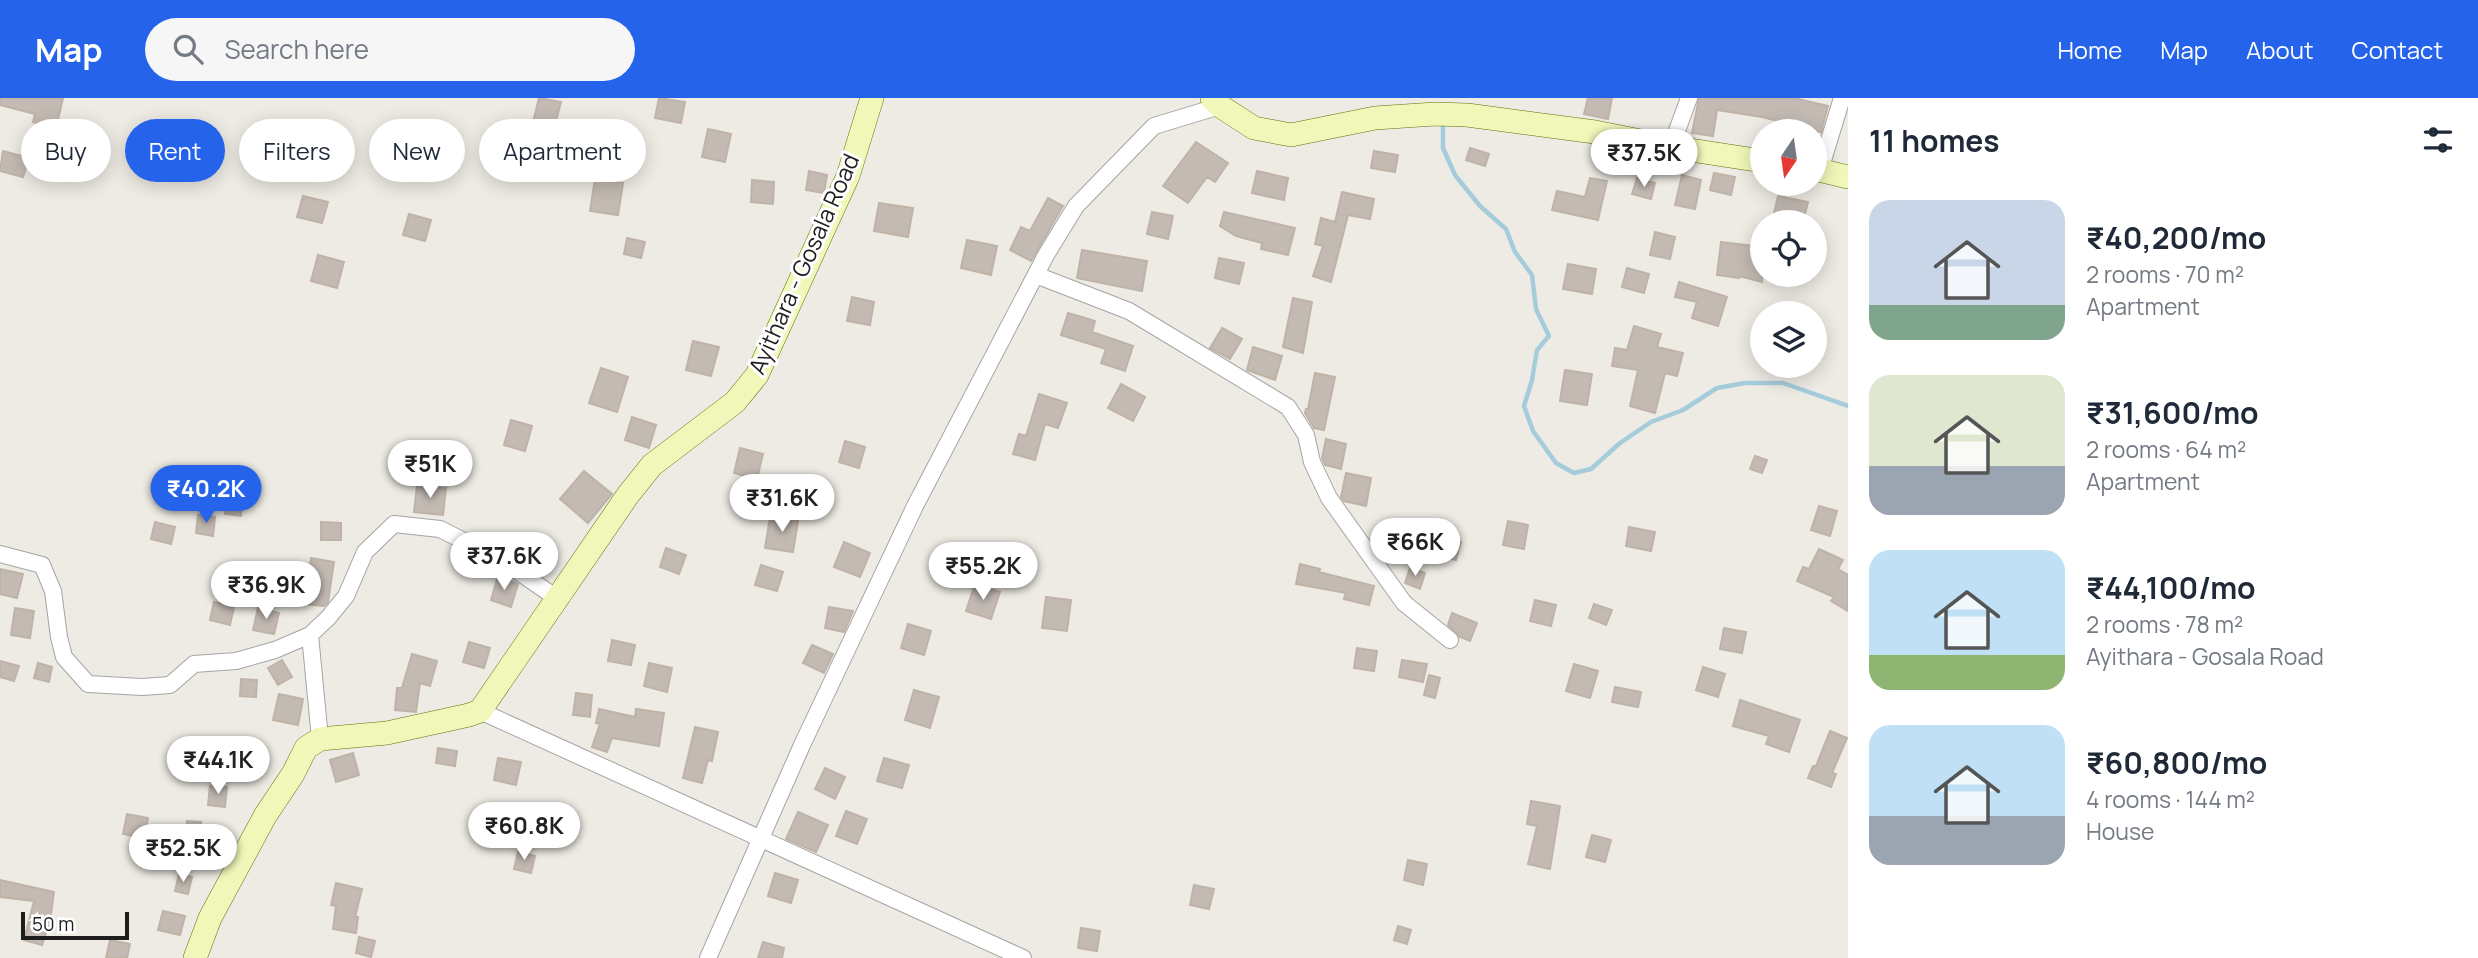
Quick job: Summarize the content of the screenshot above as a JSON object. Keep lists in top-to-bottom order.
{
  "streets": {
    "main road": ["Ayithara - Gosala Road"]
  },
  "scale_bar": "50 m",
  "north": "bottom",
  "page": {
    "header": "Map",
    "search": "Search here",
    "nav": [
      "Home",
      "Map",
      "About",
      "Contact"
    ],
    "heading": "11 homes",
    "chip": [
      "Buy",
      "Rent",
      "Filters",
      "New",
      "Apartment"
    ],
    "price": [
      "₹37.5K",
      "₹51K",
      "₹40.2K",
      "₹31.6K",
      "₹66K",
      "₹37.6K",
      "₹55.2K",
      "₹36.9K",
      "₹44.1K",
      "₹60.8K",
      "₹52.5K"
    ],
    "list": [
      {
        "name": "₹40,200/mo",
        "note": "2 rooms · 70 m² · Apartment"
      },
      {
        "name": "₹31,600/mo",
        "note": "2 rooms · 64 m² · Apartment"
      },
      {
        "name": "₹44,100/mo",
        "note": "2 rooms · 78 m² · Ayithara - Gosala Road"
      },
      {
        "name": "₹60,800/mo",
        "note": "4 rooms · 144 m² · House"
      }
    ],
    "scale": "50 m"
  }
}
